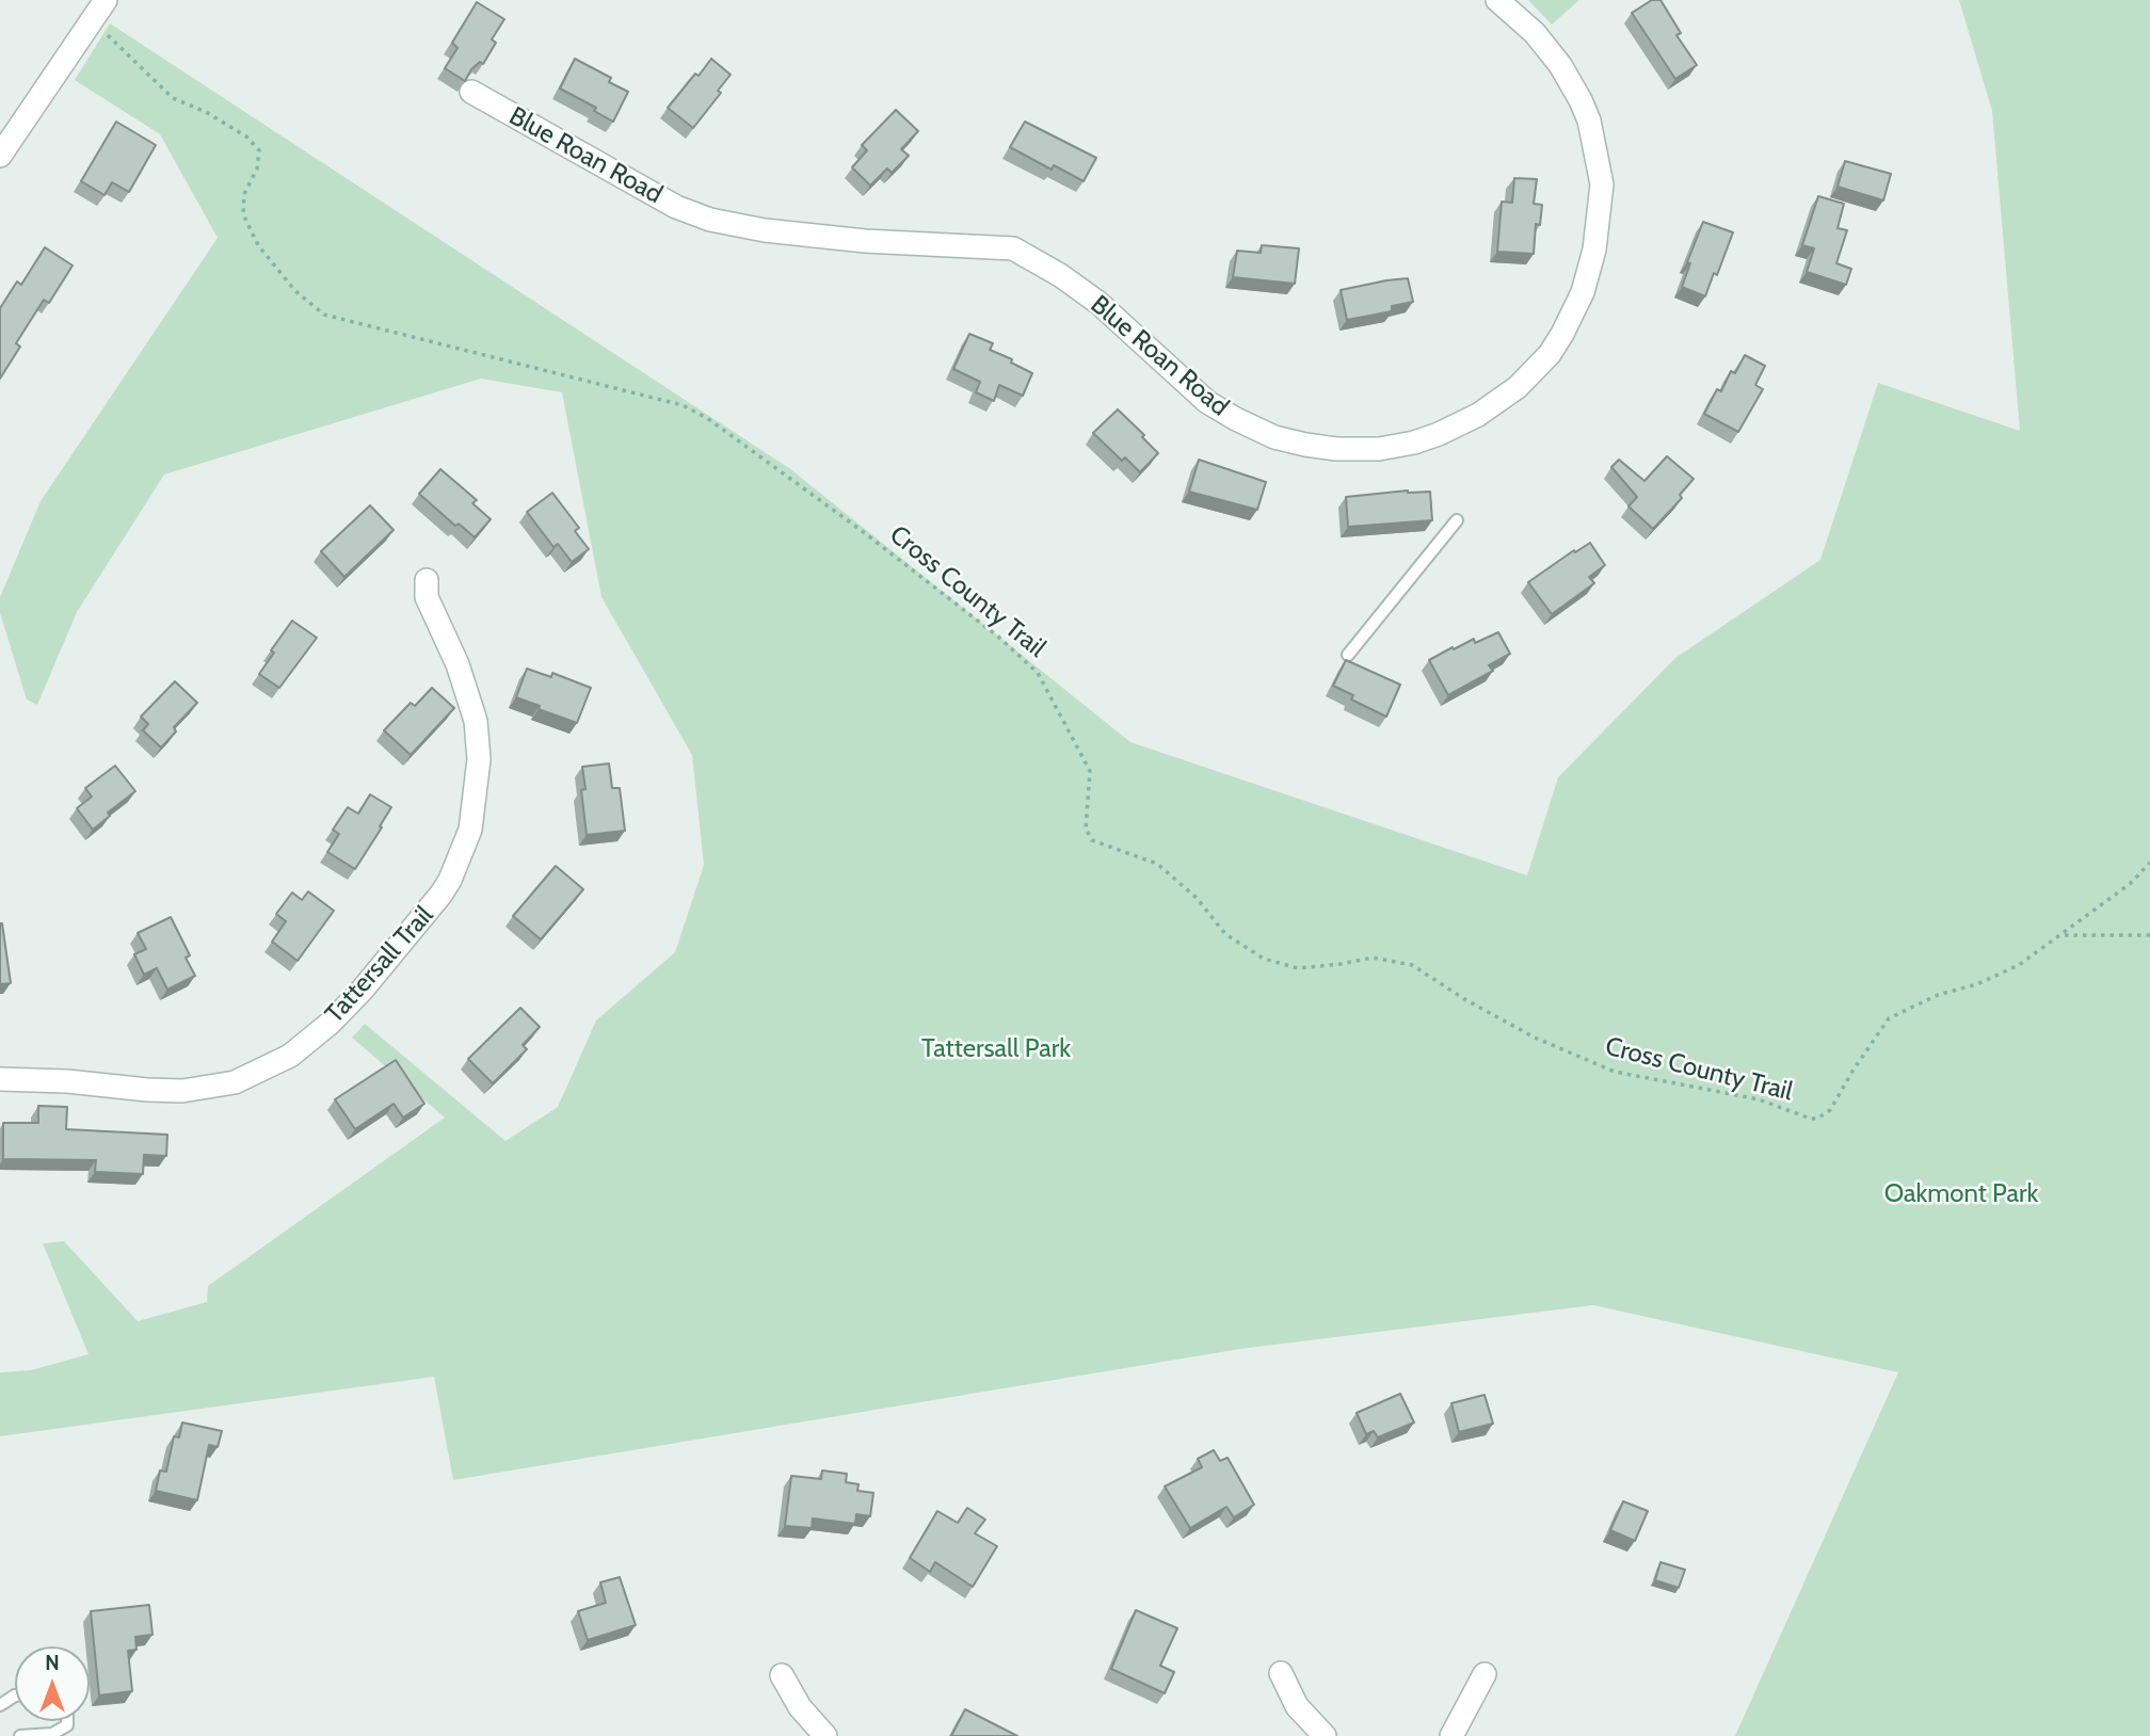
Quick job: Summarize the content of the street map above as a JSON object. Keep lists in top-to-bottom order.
{
  "streets": {
    "street": ["Blue Roan Road", "Tattersall Trail"],
    "path": ["Cross County Trail"]
  },
  "parks": ["Tattersall Park", "Oakmont Park"],
  "north": "top"
}
